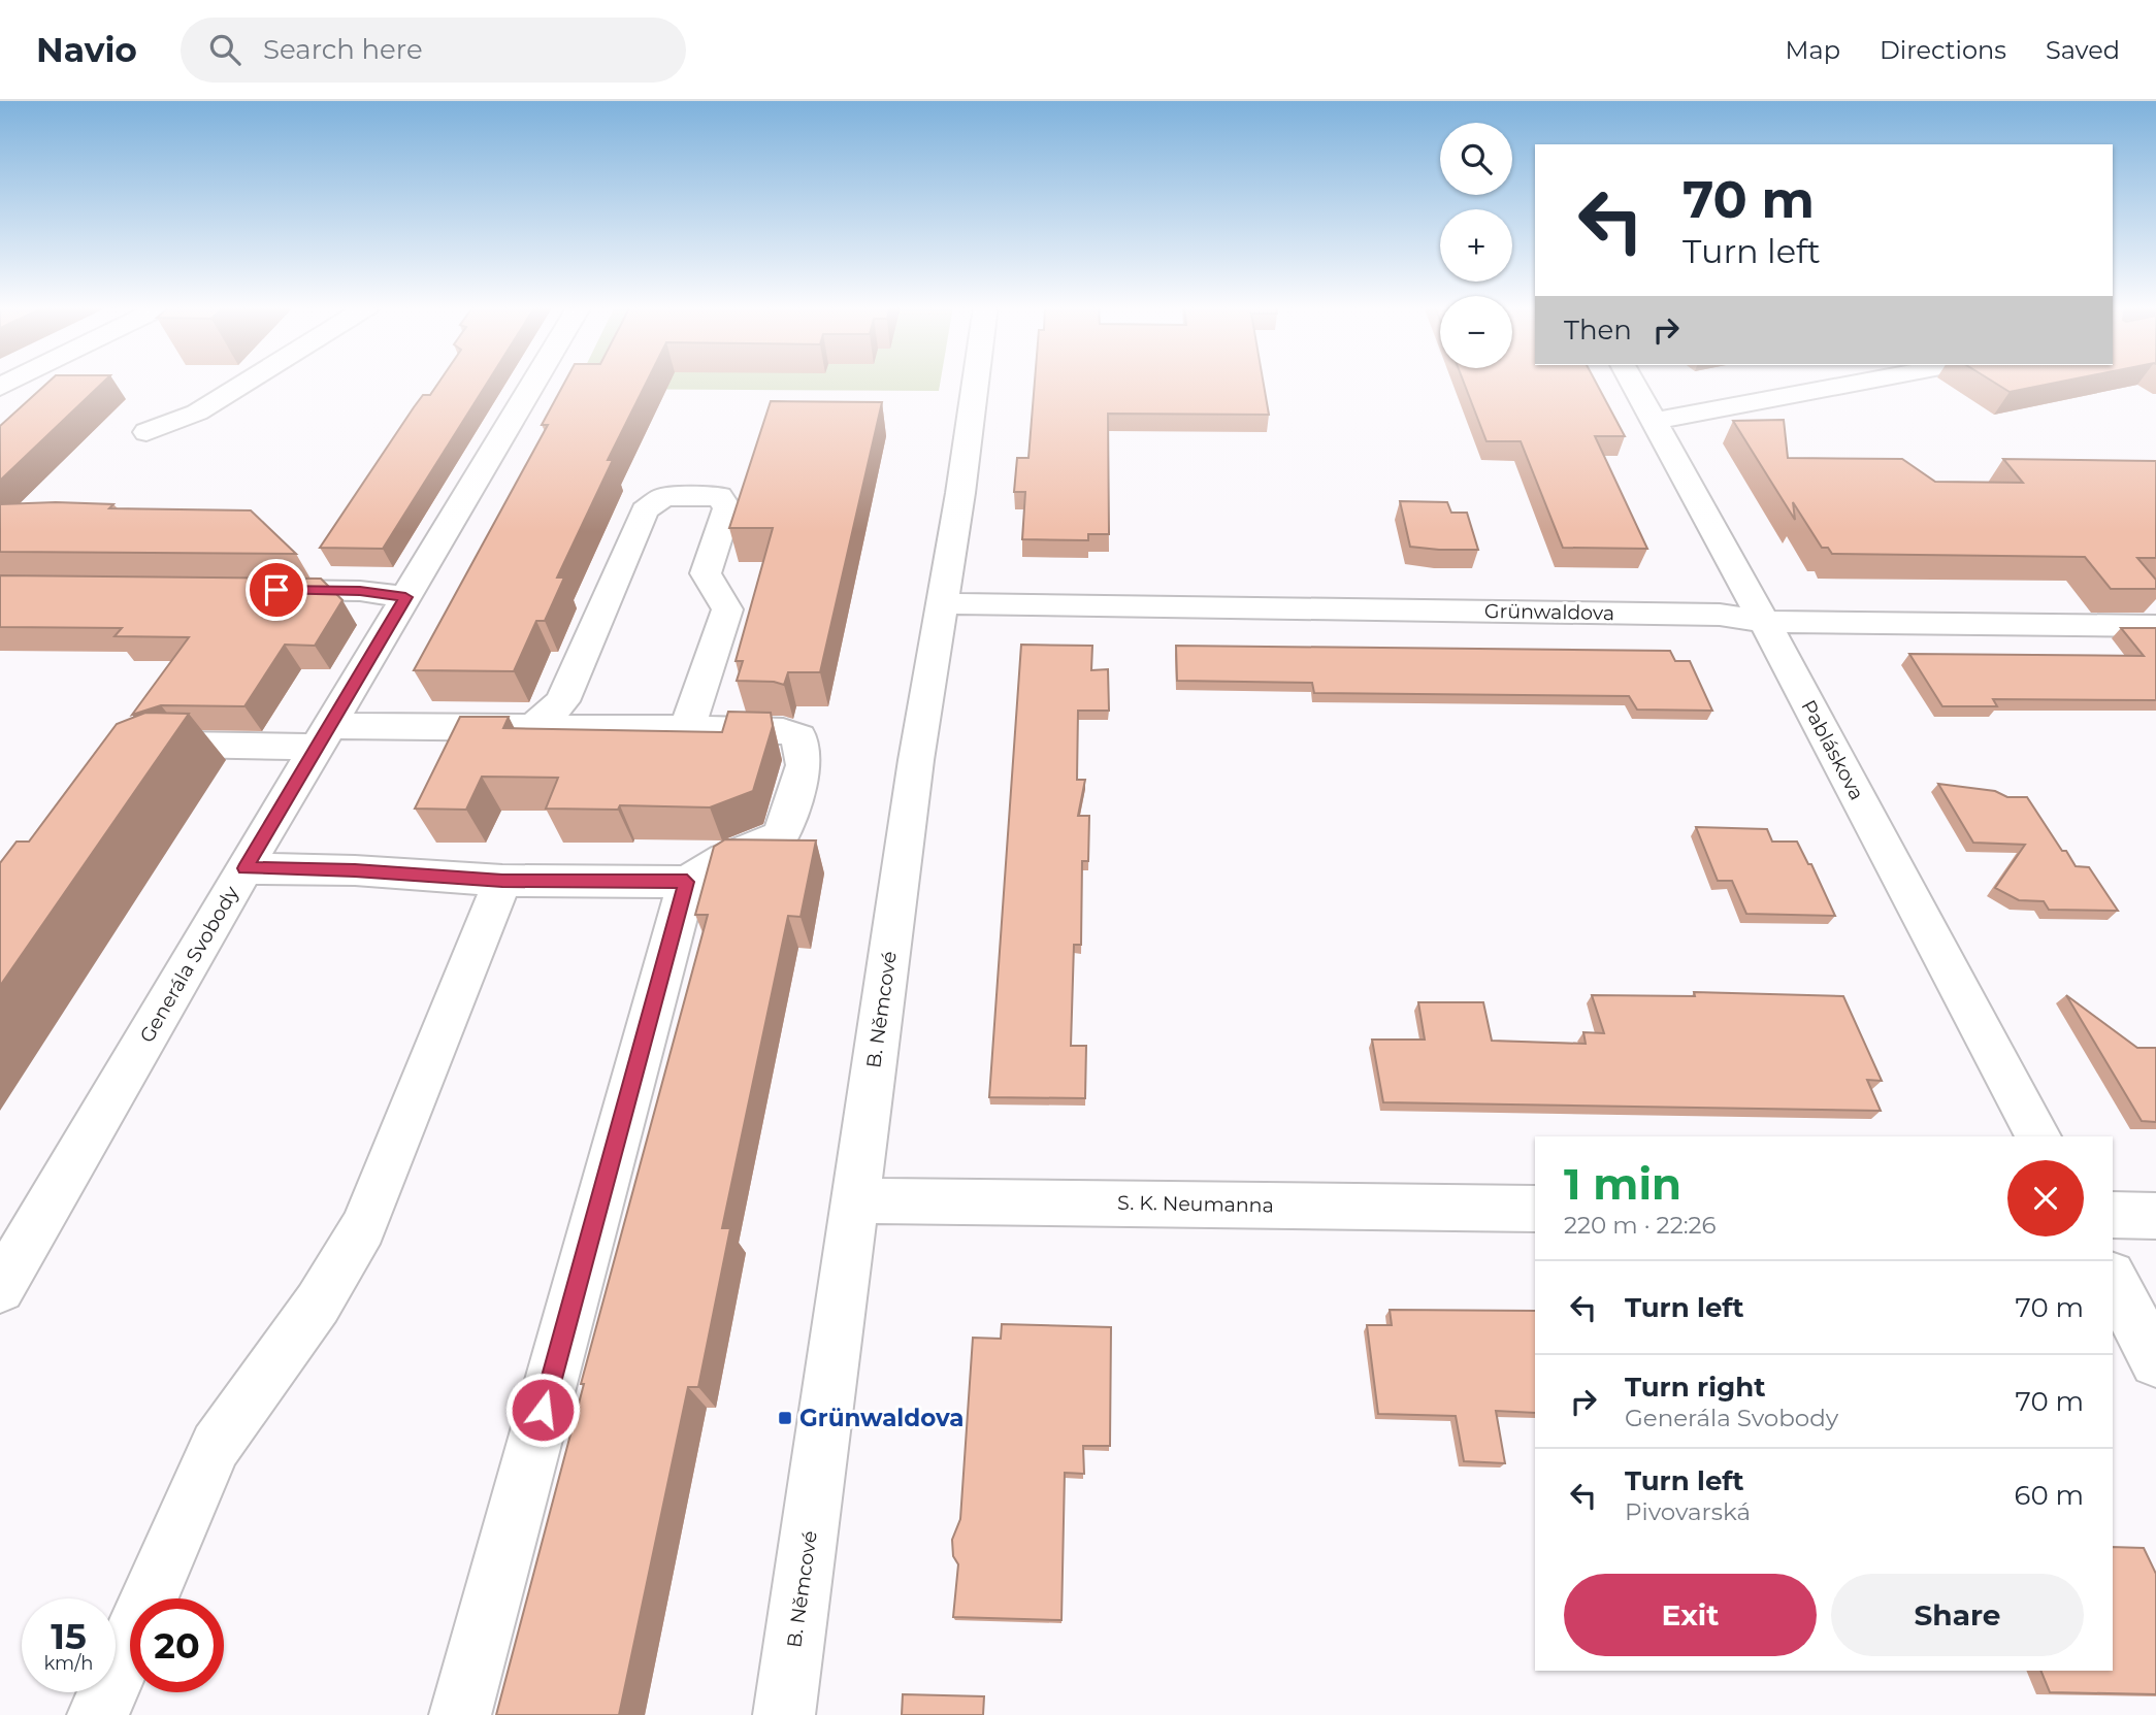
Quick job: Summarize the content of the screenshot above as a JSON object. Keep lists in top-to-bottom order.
{
  "streets": {
    "street": [
      "Grünwaldova",
      "Pabláskova",
      "Generála Svobody",
      "B. Němcové",
      "S. K. Neumanna"
    ]
  },
  "crossings": [
    ["Grünwaldova", "Pabláskova"],
    ["Grünwaldova", "B. Němcové"],
    ["B. Němcové", "S. K. Neumanna"]
  ],
  "places": {
    "transit": ["Grünwaldova"]
  },
  "page": {
    "header": "Navio",
    "search": "Search here",
    "nav": ["Map", "Directions", "Saved"],
    "map_buttons": ["+", "−"],
    "turn": ["70 m", "Turn left"],
    "then": "Then",
    "heading": ["1 min", "220 m · 22:26"],
    "list": [
      {
        "name": "Turn left",
        "value": "70 m"
      },
      {
        "name": "Turn right",
        "note": "Generála Svobody",
        "value": "70 m"
      },
      {
        "name": "Turn left",
        "note": "Pivovarská",
        "value": "60 m"
      }
    ],
    "buttons": ["Exit", "Share"],
    "speed": "15 km/h",
    "limit": "20"
  }
}
